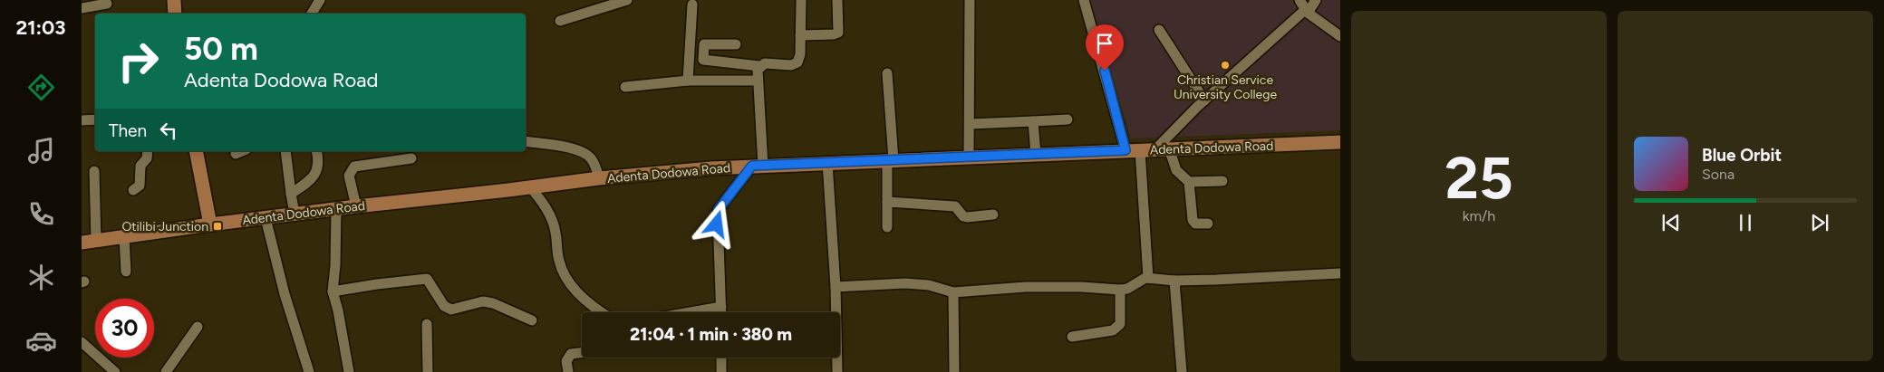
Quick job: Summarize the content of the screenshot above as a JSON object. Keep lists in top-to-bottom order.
{
  "streets": {
    "main road": ["Adenta Dodowa Road"]
  },
  "places": {
    "other": ["Christian Service University College"],
    "transit": ["Otilibi Junction"]
  },
  "page": {
    "tabs": "21:03",
    "tile": ["25", "km/h"],
    "turn": ["50 m", "Adenta Dodowa Road"],
    "then": "Then",
    "song": ["Blue Orbit", "Sona"],
    "limit": "30",
    "trip": "21:04 · 1 min · 380 m"
  }
}
